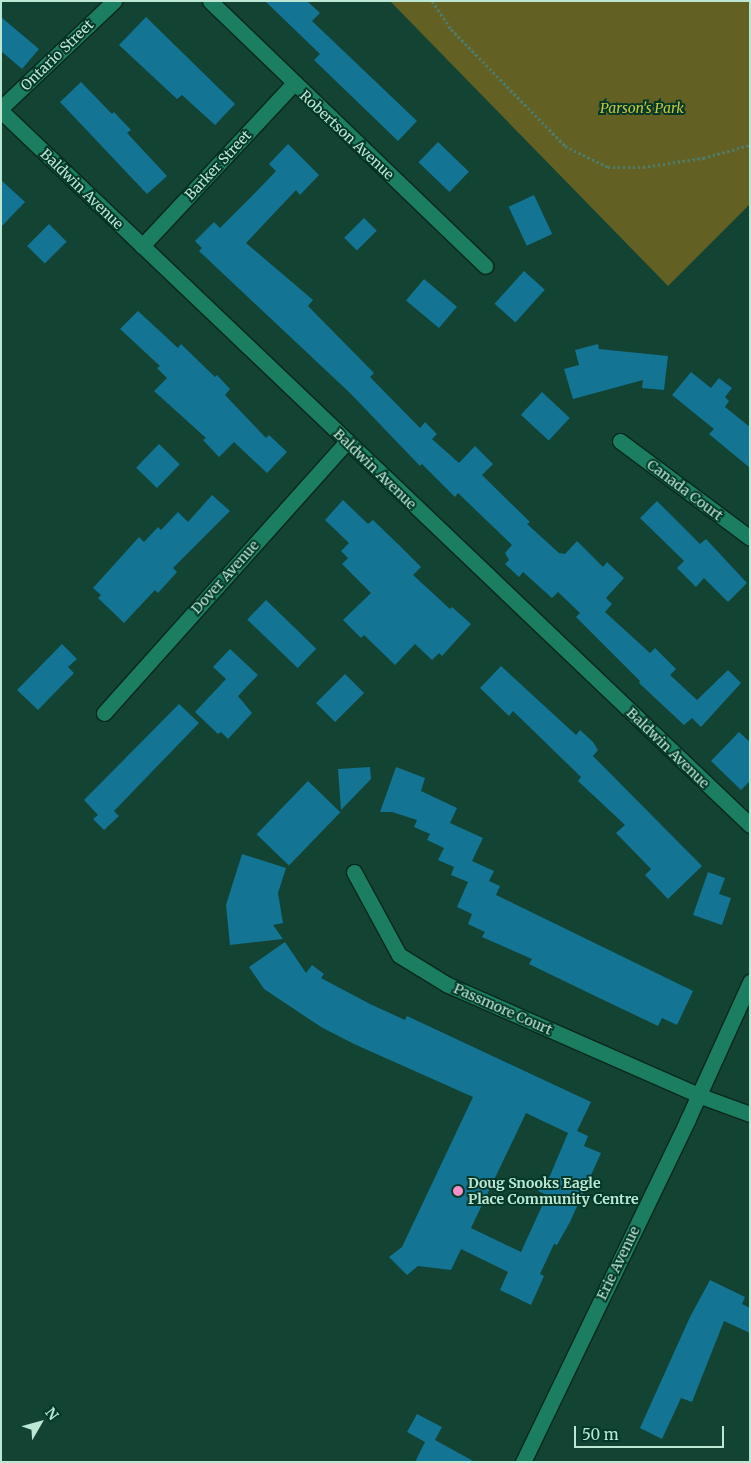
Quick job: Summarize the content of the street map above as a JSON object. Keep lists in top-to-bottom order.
{
  "streets": {
    "street": [
      "Ontario Street",
      "Robertson Avenue",
      "Barker Street",
      "Baldwin Avenue",
      "Canada Court",
      "Dover Avenue",
      "Passmore Court",
      "Erie Avenue"
    ]
  },
  "crossings": [
    ["Ontario Street", "Baldwin Avenue"],
    ["Robertson Avenue", "Barker Street"],
    ["Barker Street", "Baldwin Avenue"],
    ["Baldwin Avenue", "Dover Avenue"],
    ["Passmore Court", "Erie Avenue"]
  ],
  "parks": ["Parson's Park"],
  "places": ["Doug Snooks Eagle Place Community Centre"],
  "scale_bar": "50 m",
  "north": "top right"
}
